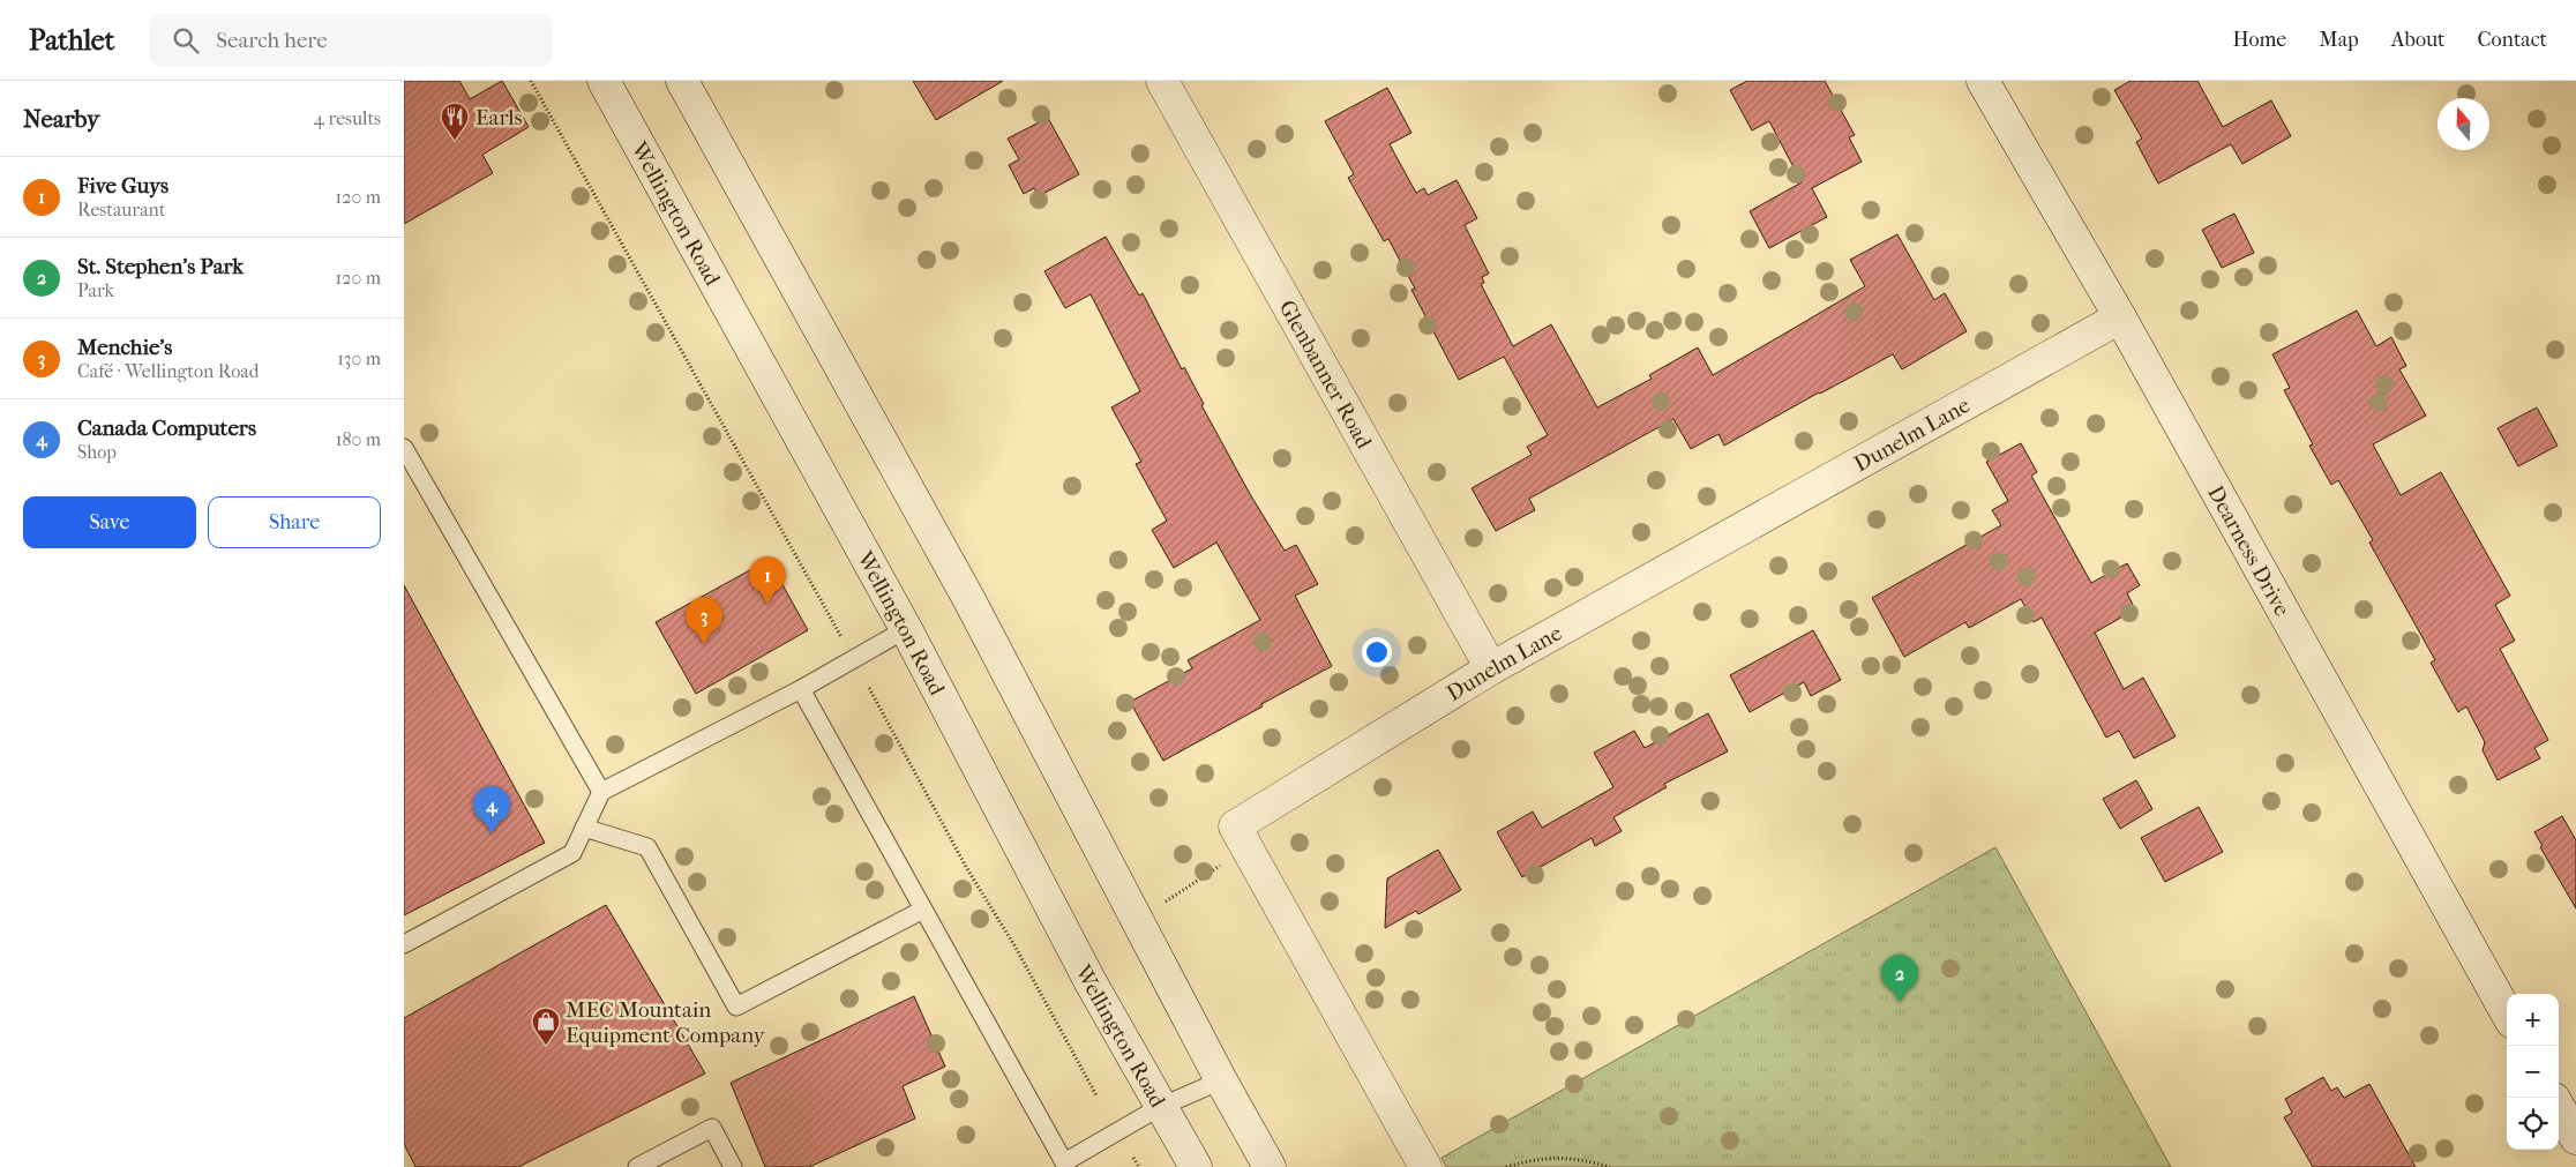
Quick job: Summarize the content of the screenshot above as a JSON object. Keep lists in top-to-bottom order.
{
  "streets": {
    "street": [
      "Wellington Road",
      "Glenbanner Road",
      "Dunelm Lane",
      "Dearness Drive"
    ]
  },
  "crossings": [
    ["Glenbanner Road", "Dunelm Lane"],
    ["Dunelm Lane", "Dearness Drive"]
  ],
  "places": {
    "restaurant": ["Earls"],
    "shop": ["MEC Mountain Equipment Company"]
  },
  "north": "top",
  "page": {
    "header": "Pathlet",
    "search": "Search here",
    "nav": [
      "Home",
      "Map",
      "About",
      "Contact"
    ],
    "heading": ["Nearby", "4 results"],
    "list": [
      {
        "mark": "1",
        "name": "Five Guys",
        "note": "Restaurant",
        "value": "120 m"
      },
      {
        "mark": "2",
        "name": "St. Stephen's Park",
        "note": "Park",
        "value": "120 m"
      },
      {
        "mark": "3",
        "name": "Menchie's",
        "note": "Café · Wellington Road",
        "value": "130 m"
      },
      {
        "mark": "4",
        "name": "Canada Computers",
        "note": "Shop",
        "value": "180 m"
      }
    ],
    "buttons": ["Save", "Share"],
    "pins": [
      "1",
      "3",
      "4",
      "2"
    ],
    "map_buttons": ["+", "−"]
  }
}
